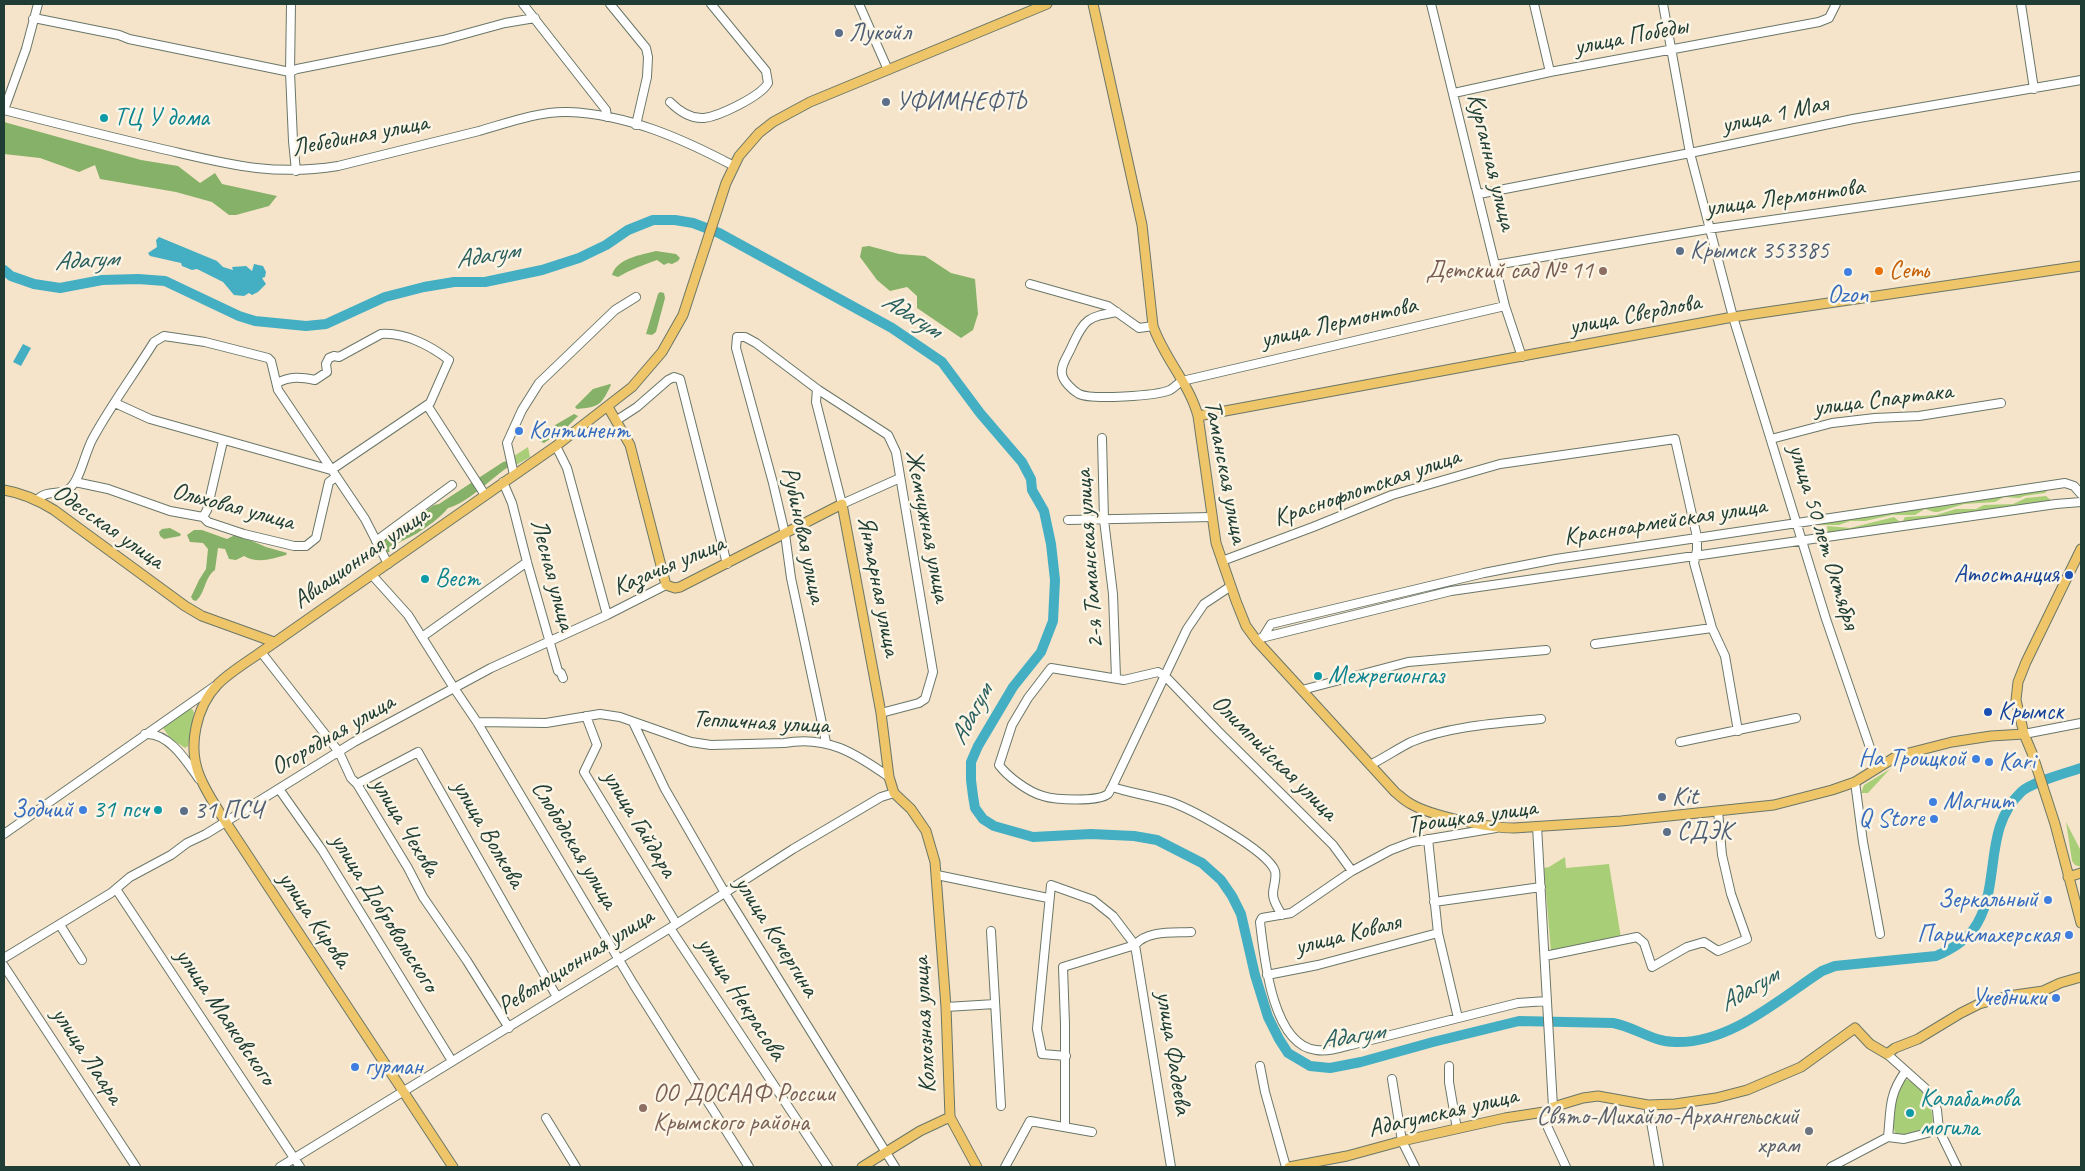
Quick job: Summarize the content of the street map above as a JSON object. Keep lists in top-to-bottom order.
{
  "streets": {
    "main road": [
      "улица Свердлова",
      "Таманская улица",
      "Одесская улица",
      "Авиационная улица",
      "Казачья улица",
      "Янтарная улица",
      "Троицкая улица",
      "улица Кирова",
      "Колхозная улица",
      "Адагумская улица"
    ],
    "street": [
      "улица Победы",
      "улица 1 Мая",
      "Лебединая улица",
      "Курганная улица",
      "улица Лермонтова",
      "улица Спартака",
      "Краснофлотская улица",
      "Ольховая улица",
      "Красноармейская улица",
      "Жемчужная улица",
      "Рубиновая улица",
      "улица 50 лет Октября",
      "2-я Таманская улица",
      "Лесная улица",
      "Тепличная улица",
      "Огородная улица",
      "Олимпийская улица",
      "улица Гайдара",
      "улица Чехова",
      "улица Волкова",
      "Слободская улица",
      "улица Добровольского",
      "улица Коваля",
      "улица Кочергина",
      "Революционная улица",
      "улица Некрасова",
      "улица Маяковского",
      "улица Фадеева",
      "улица Лаара"
    ]
  },
  "crossings": [
    ["улица Победы", "Курганная улица"],
    ["улица Победы", "улица 50 лет Октября"],
    ["улица 1 Мая", "Курганная улица"],
    ["улица 1 Мая", "улица 50 лет Октября"],
    ["Лебединая улица", "Авиационная улица"],
    ["Курганная улица", "улица Лермонтова"],
    ["Курганная улица", "улица Свердлова"],
    ["улица Лермонтова", "Таманская улица"],
    ["улица Лермонтова", "улица 50 лет Октября"],
    ["улица Свердлова", "Таманская улица"],
    ["улица Свердлова", "улица 50 лет Октября"],
    ["улица Спартака", "улица 50 лет Октября"],
    ["Таманская улица", "Краснофлотская улица"],
    ["Таманская улица", "Красноармейская улица"],
    ["Таманская улица", "Троицкая улица"],
    ["Краснофлотская улица", "Красноармейская улица"],
    ["Красноармейская улица", "улица 50 лет Октября"],
    ["Жемчужная улица", "Рубиновая улица"],
    ["Жемчужная улица", "Казачья улица"],
    ["Жемчужная улица", "Янтарная улица"],
    ["Одесская улица", "Авиационная улица"],
    ["Рубиновая улица", "Казачья улица"],
    ["Рубиновая улица", "Тепличная улица"],
    ["улица 50 лет Октября", "Троицкая улица"],
    ["Авиационная улица", "Лесная улица"],
    ["Авиационная улица", "улица Чехова"],
    ["Авиационная улица", "Слободская улица"],
    ["Авиационная улица", "улица Кирова"],
    ["Казачья улица", "Лесная улица"],
    ["Казачья улица", "Янтарная улица"],
    ["Казачья улица", "Огородная улица"],
    ["Казачья улица", "Слободская улица"],
    ["Янтарная улица", "Тепличная улица"],
    ["Янтарная улица", "Революционная улица"],
    ["Янтарная улица", "Колхозная улица"],
    ["Тепличная улица", "улица Гайдара"],
    ["Тепличная улица", "Слободская улица"],
    ["Тепличная улица", "улица Кочергина"],
    ["Огородная улица", "улица Чехова"],
    ["Огородная улица", "Слободская улица"],
    ["Огородная улица", "улица Добровольского"],
    ["Огородная улица", "улица Кирова"],
    ["Огородная улица", "улица Маяковского"],
    ["Олимпийская улица", "Троицкая улица"],
    ["Троицкая улица", "улица Коваля"],
    ["улица Гайдара", "Революционная улица"],
    ["улица Гайдара", "улица Некрасова"],
    ["улица Чехова", "улица Волкова"],
    ["улица Чехова", "Революционная улица"],
    ["улица Волкова", "Революционная улица"],
    ["Слободская улица", "Революционная улица"],
    ["улица Добровольского", "Революционная улица"],
    ["улица Кирова", "Революционная улица"],
    ["улица Кочергина", "Революционная улица"],
    ["Революционная улица", "улица Некрасова"],
    ["Революционная улица", "улица Маяковского"],
    ["Революционная улица", "Колхозная улица"]
  ],
  "water": ["Адагум"],
  "places": [
    "Лукойл",
    "УФИМНЕФТЬ",
    "ТЦ У дома",
    "Крымск 353385",
    "Детский сад № 11",
    "Сеть",
    "Ozon",
    "Континент",
    "Атостанция",
    "Вест",
    "Межрегионгаз",
    "Крымск",
    "На Троицкой",
    "Kari",
    "Kit",
    "Магнит",
    "Зодчий",
    "31 псч",
    "31 ПСЧ",
    "Q Store",
    "СДЭК",
    "Зеркальный",
    "Парикмахерская",
    "Учебники",
    "гурман",
    "ОО ДОСААФ России Крымского района",
    "Калабатова могила",
    "Свято-Михайло-Архангельский храм"
  ]
}
